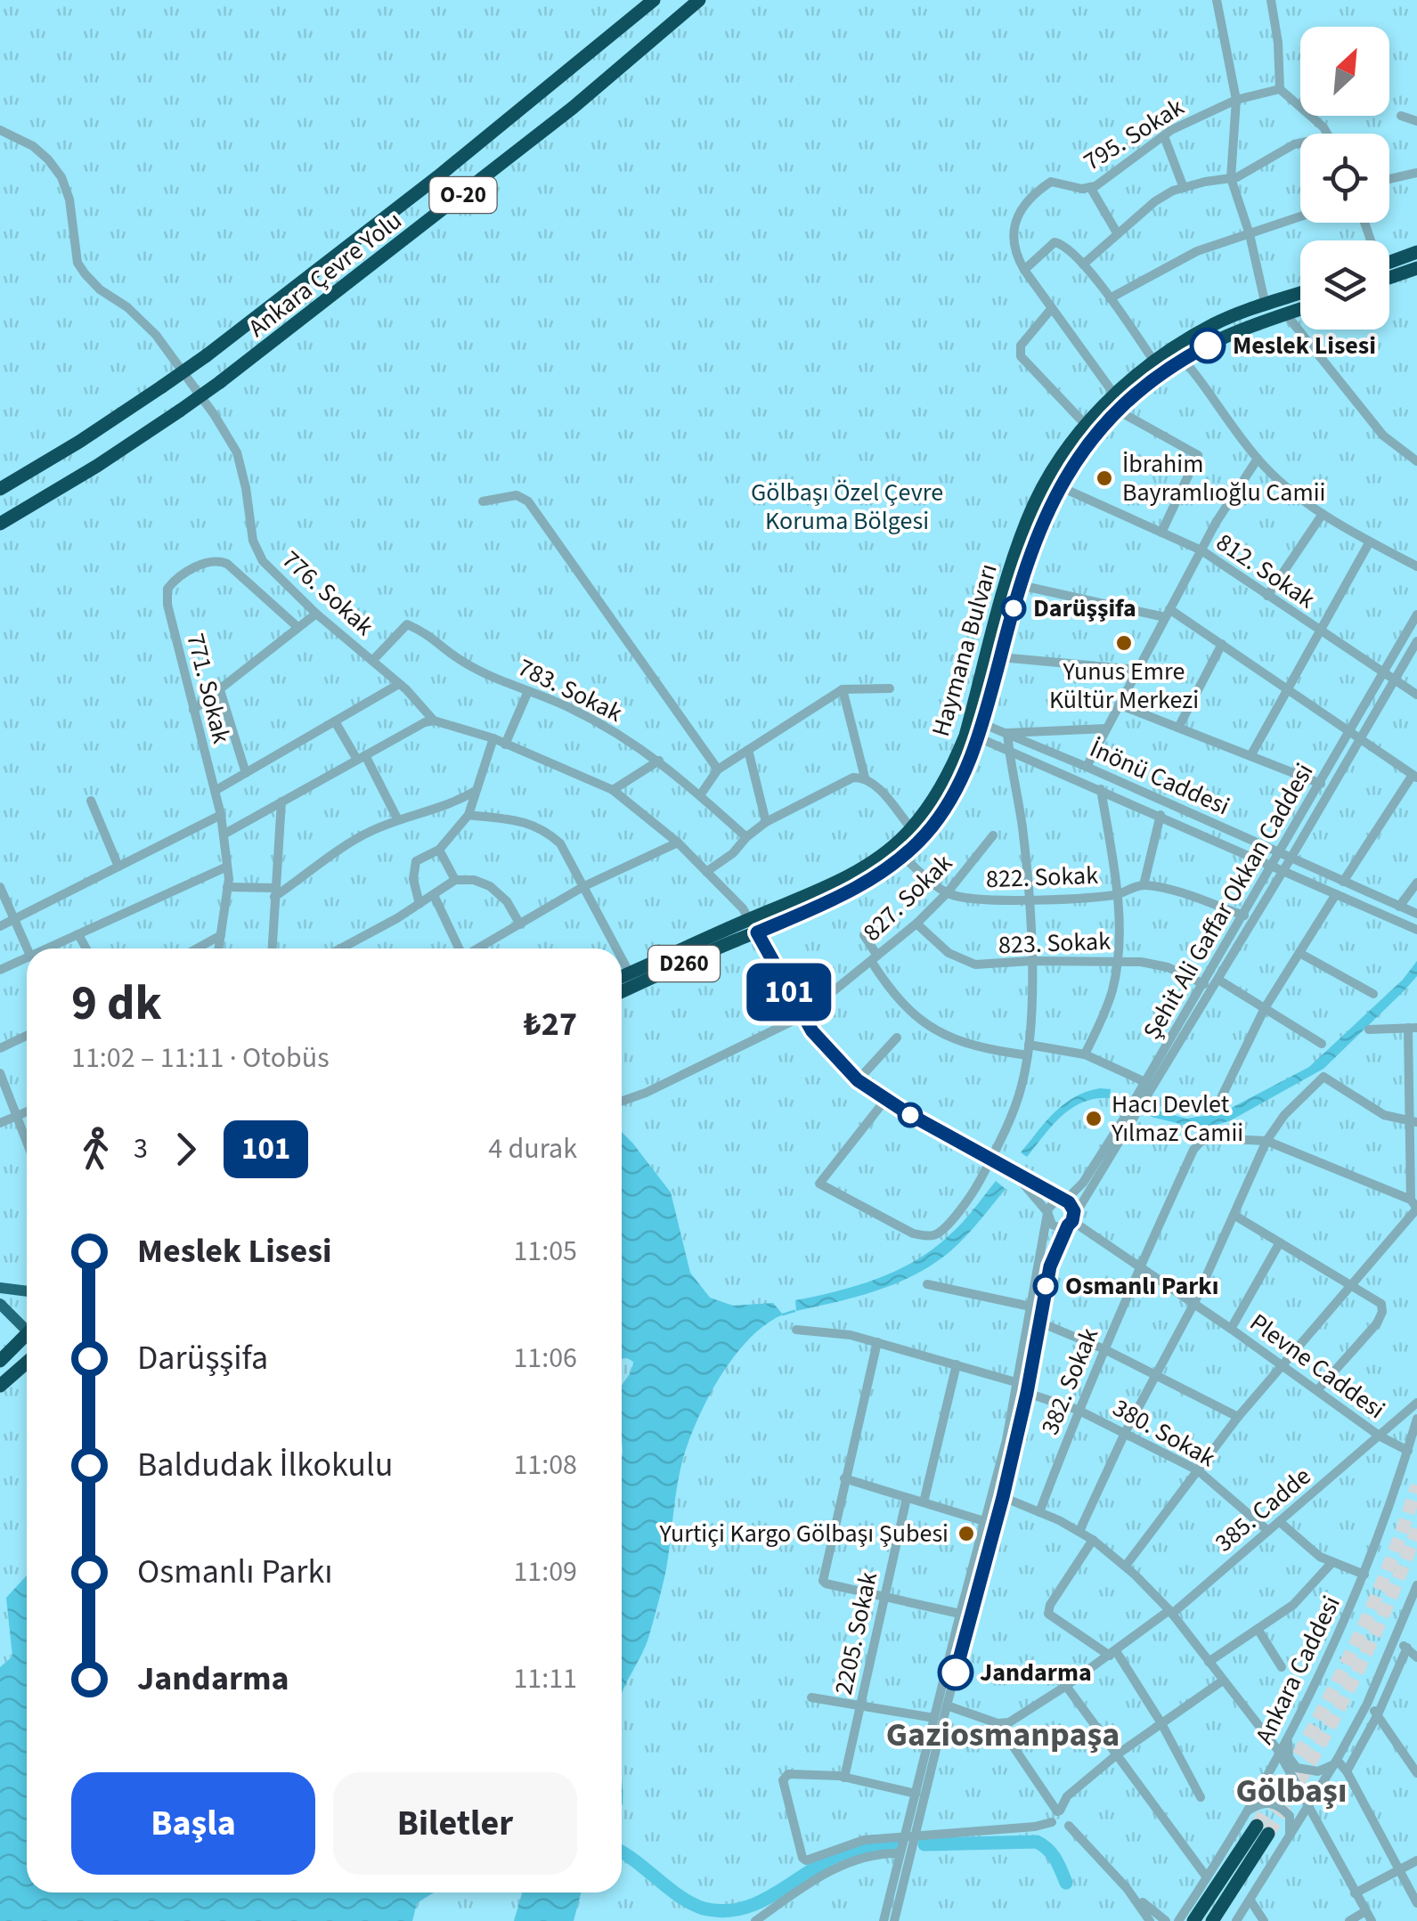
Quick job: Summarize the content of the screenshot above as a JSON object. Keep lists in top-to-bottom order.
{
  "streets": {
    "highway": [
      "O-20",
      "Ankara Çevre Yolu",
      "Haymana Bulvarı",
      "D260"
    ],
    "street": [
      "795. Sokak",
      "812. Sokak",
      "776. Sokak",
      "771. Sokak",
      "783. Sokak",
      "İnönü Caddesi",
      "822. Sokak",
      "827. Sokak",
      "Şehit Ali Gaffar Okkan Caddesi",
      "823. Sokak",
      "Plevne Caddesi",
      "382. Sokak",
      "380. Sokak",
      "385. Cadde",
      "2205. Sokak",
      "Ankara Caddesi"
    ]
  },
  "crossings": [
    ["812. Sokak", "Haymana Bulvarı"],
    ["812. Sokak", "Şehit Ali Gaffar Okkan Caddesi"],
    ["776. Sokak", "Haymana Bulvarı"],
    ["776. Sokak", "783. Sokak"],
    ["776. Sokak", "827. Sokak"],
    ["776. Sokak", "Şehit Ali Gaffar Okkan Caddesi"],
    ["776. Sokak", "Plevne Caddesi"],
    ["Haymana Bulvarı", "İnönü Caddesi"],
    ["İnönü Caddesi", "Şehit Ali Gaffar Okkan Caddesi"],
    ["822. Sokak", "827. Sokak"],
    ["827. Sokak", "823. Sokak"],
    ["Şehit Ali Gaffar Okkan Caddesi", "823. Sokak"],
    ["Şehit Ali Gaffar Okkan Caddesi", "Plevne Caddesi"],
    ["Şehit Ali Gaffar Okkan Caddesi", "380. Sokak"],
    ["Plevne Caddesi", "382. Sokak"],
    ["Plevne Caddesi", "385. Cadde"],
    ["Plevne Caddesi", "Ankara Caddesi"],
    ["382. Sokak", "380. Sokak"],
    ["380. Sokak", "385. Cadde"]
  ],
  "districts": ["Gaziosmanpaşa", "Gölbaşı"],
  "parks": ["Gölbaşı Özel Çevre Koruma Bölgesi"],
  "places": [
    "Meslek Lisesi",
    "İbrahim Bayramlıoğlu Camii",
    "Darüşşifa",
    "Yunus Emre Kültür Merkezi",
    "Hacı Devlet Yılmaz Camii",
    "Osmanlı Parkı",
    "Yurtiçi Kargo Gölbaşı Şubesi",
    "Jandarma"
  ],
  "lines": ["bus line 101"],
  "north": "top right",
  "page": {
    "on_map": "101",
    "heading": ["9 dk", "11:02 – 11:11 · Otobüs", "₺27"],
    "legs": ["3", "101", "4 durak"],
    "list": [
      {
        "name": "Meslek Lisesi",
        "value": "11:05"
      },
      {
        "name": "Darüşşifa",
        "value": "11:06"
      },
      {
        "name": "Baldudak İlkokulu",
        "value": "11:08"
      },
      {
        "name": "Osmanlı Parkı",
        "value": "11:09"
      },
      {
        "name": "Jandarma",
        "value": "11:11"
      }
    ],
    "buttons": ["Başla", "Biletler"]
  }
}
